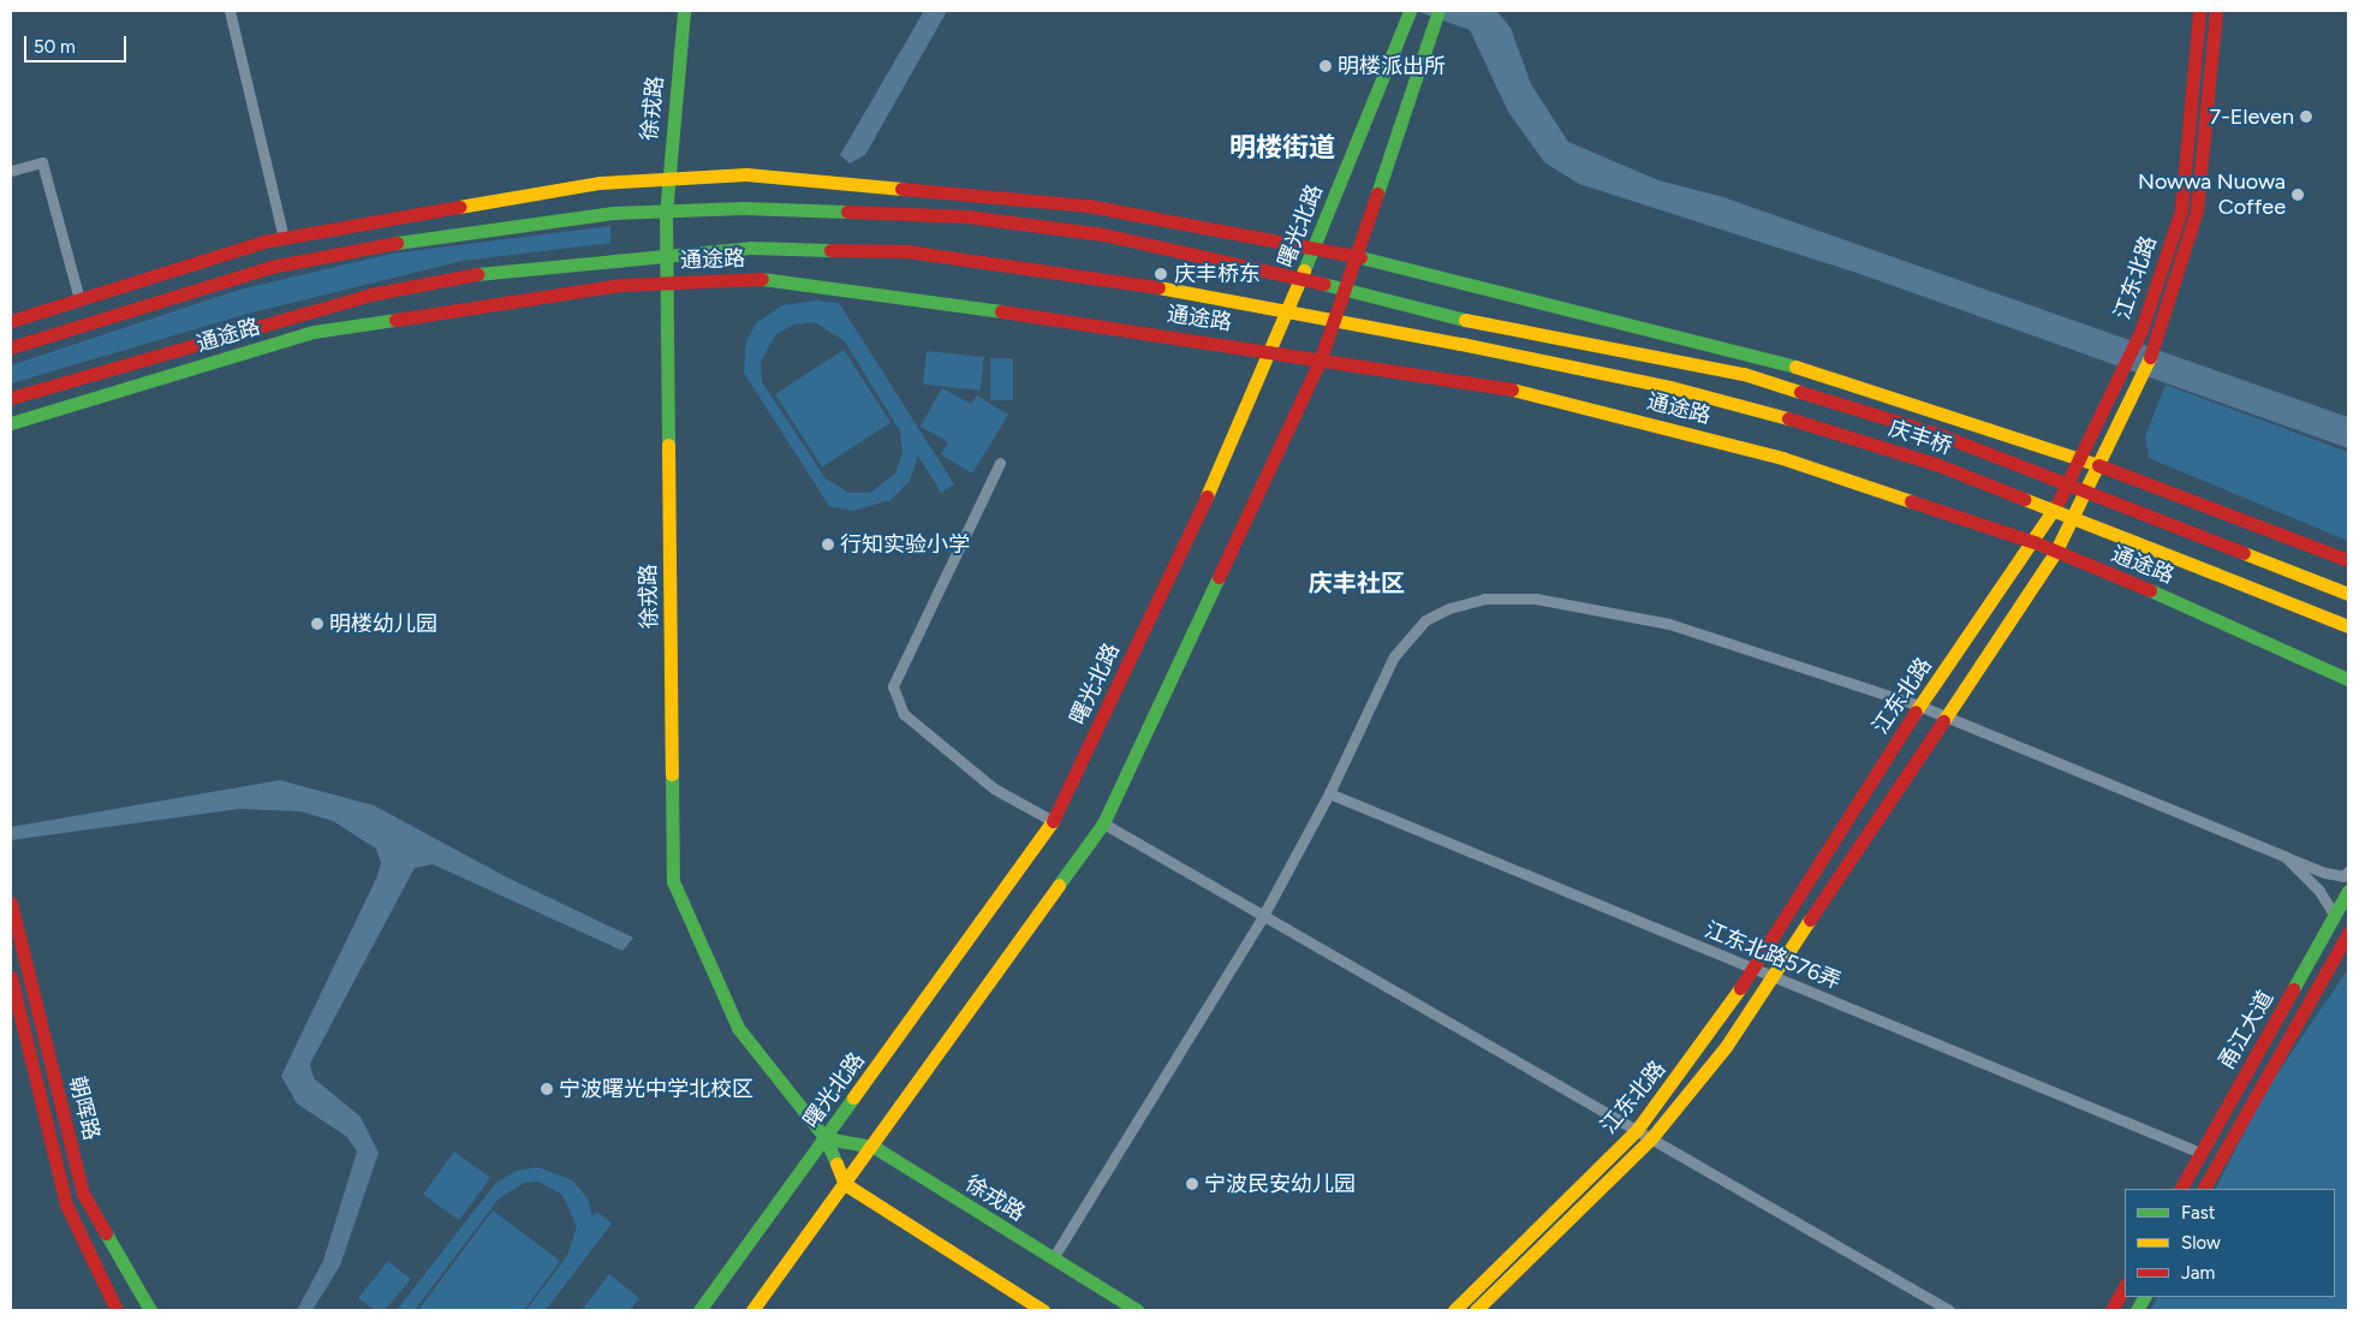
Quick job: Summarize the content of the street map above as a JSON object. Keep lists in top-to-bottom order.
{
  "streets": {
    "main road": [
      "徐戎路",
      "曙光北路",
      "通途路",
      "江东北路",
      "庆丰桥",
      "甬江大道",
      "朝晖路"
    ],
    "street": ["江东北路576弄"]
  },
  "crossings": [
    ["徐戎路", "曙光北路"],
    ["徐戎路", "通途路"],
    ["曙光北路", "通途路"],
    ["通途路", "江东北路"],
    ["通途路", "庆丰桥"],
    ["江东北路", "江东北路576弄"],
    ["江东北路576弄", "甬江大道"]
  ],
  "districts": ["明楼街道", "庆丰社区"],
  "places": [
    "明楼派出所",
    "7-Eleven",
    "Nowwa Nuowa Coffee",
    "庆丰桥东",
    "行知实验小学",
    "明楼幼儿园",
    "宁波曙光中学北校区",
    "宁波民安幼儿园"
  ],
  "legend": ["Fast", "Slow", "Jam"],
  "scale_bar": "50 m"
}
